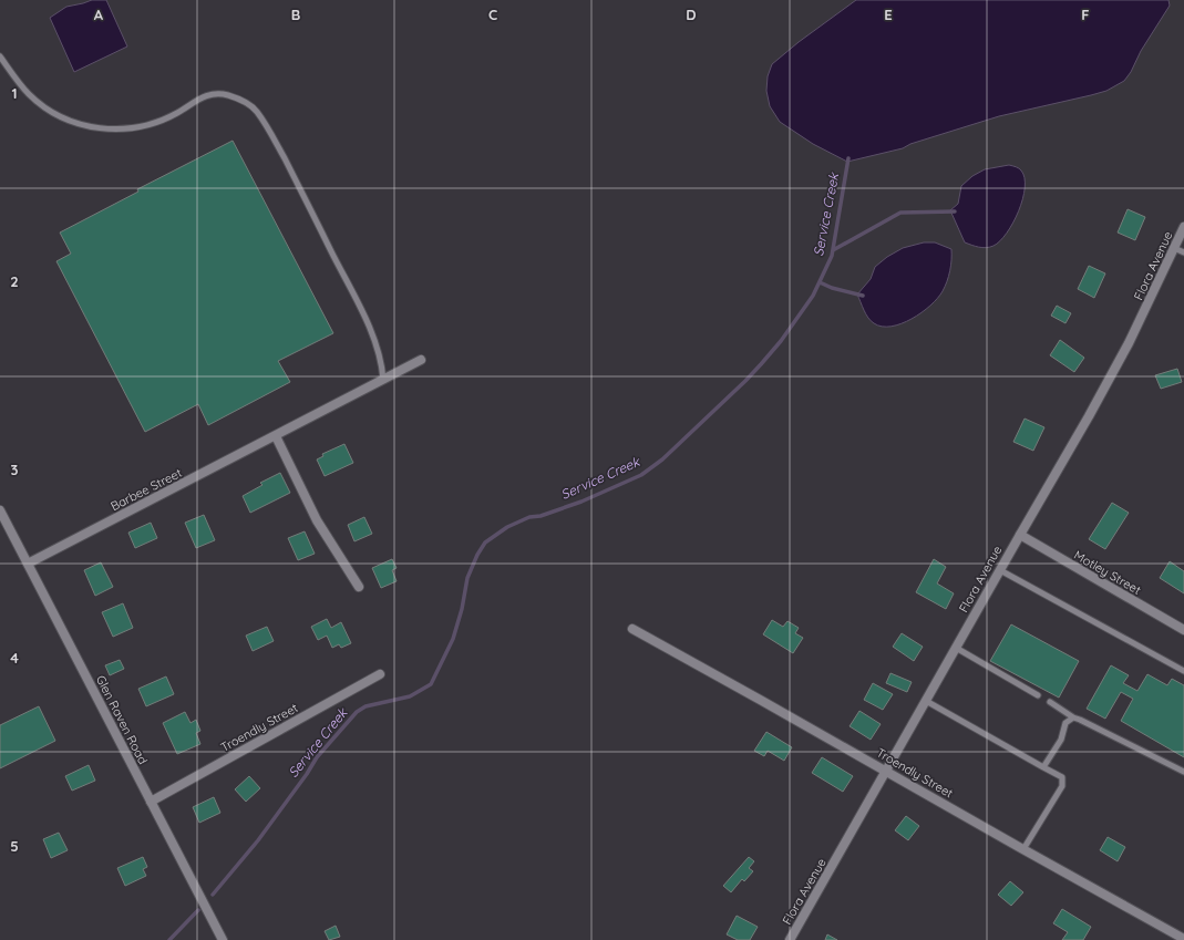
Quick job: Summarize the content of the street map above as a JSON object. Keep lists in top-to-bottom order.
{
  "streets": {
    "street": [
      "Flora Avenue",
      "Barbee Street",
      "Motley Street",
      "Glen Raven Road",
      "Troendly Street"
    ]
  },
  "crossings": [
    ["Flora Avenue", "Motley Street"],
    ["Flora Avenue", "Troendly Street"],
    ["Barbee Street", "Glen Raven Road"],
    ["Glen Raven Road", "Troendly Street"]
  ],
  "water": ["Service Creek"],
  "grid": {
    "columns": [
      "A",
      "B",
      "C",
      "D",
      "E",
      "F"
    ],
    "rows": [
      "1",
      "2",
      "3",
      "4",
      "5"
    ]
  }
}
